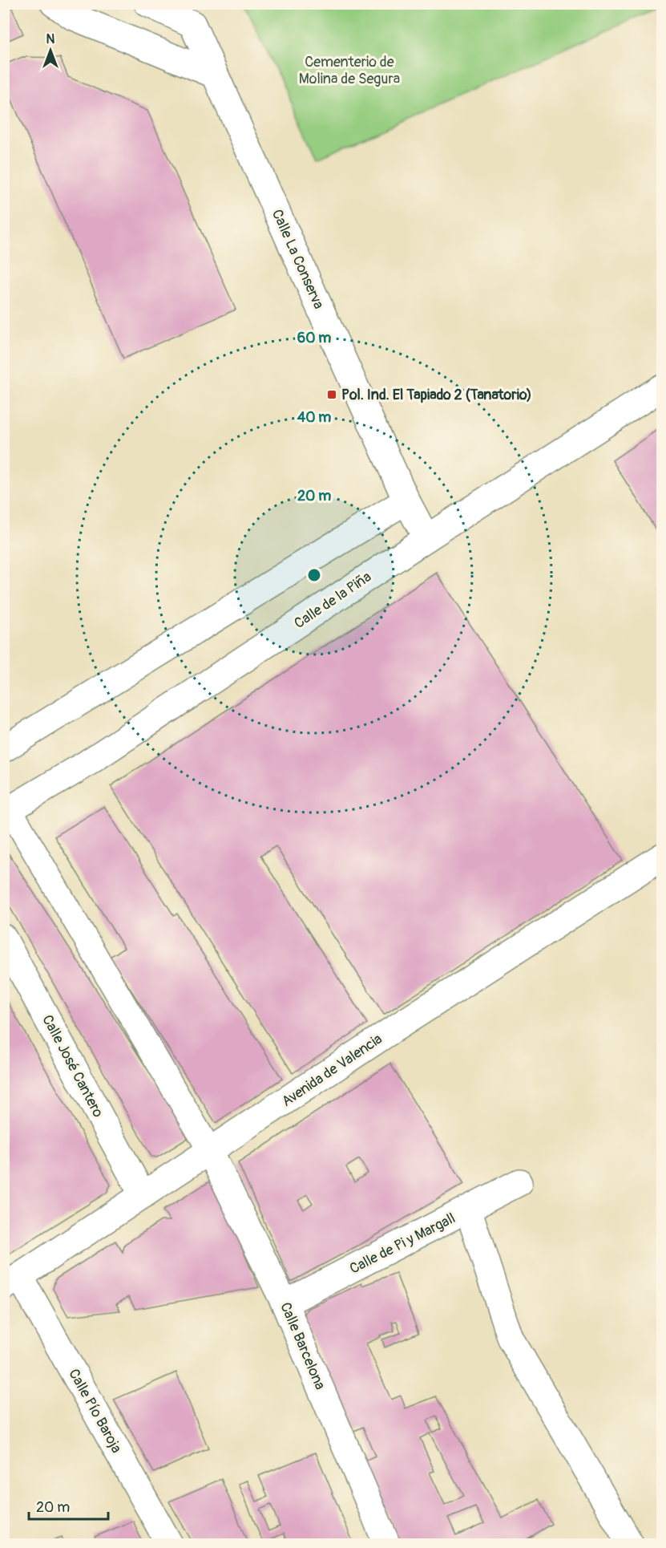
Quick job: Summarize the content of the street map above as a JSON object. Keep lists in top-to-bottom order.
{
  "streets": {
    "street": [
      "Calle La Conserva",
      "Calle de la Piña",
      "Calle José Cantero",
      "Avenida de Valencia",
      "Calle de Pi y Margall",
      "Calle Barcelona",
      "Calle Pío Baroja"
    ]
  },
  "crossings": [
    ["Calle La Conserva", "Calle de la Piña"],
    ["Calle José Cantero", "Avenida de Valencia"],
    ["Avenida de Valencia", "Calle Barcelona"],
    ["Avenida de Valencia", "Calle Pío Baroja"],
    ["Calle de Pi y Margall", "Calle Barcelona"]
  ],
  "parks": ["Cementerio de Molina de Segura"],
  "places": {
    "transit": ["Pol. Ind. El Tapiado 2 (Tanatorio)"]
  },
  "scale_bar": "20 m",
  "north": "top",
  "rings": ["60 m", "40 m", "20 m"]
}
